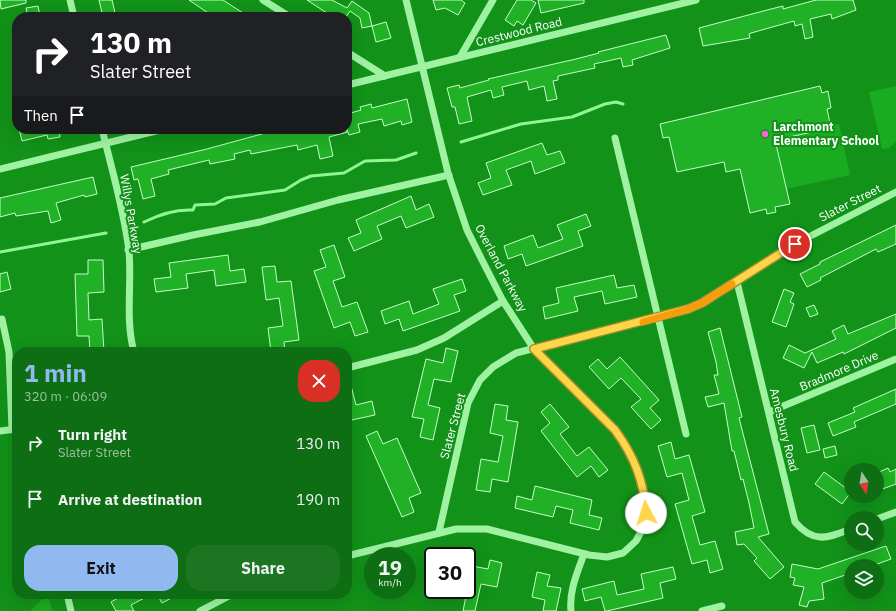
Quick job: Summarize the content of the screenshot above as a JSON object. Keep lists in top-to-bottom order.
{
  "streets": {
    "street": [
      "Crestwood Road",
      "Slater Street",
      "Willys Parkway",
      "Overland Parkway",
      "Bradmore Drive",
      "Amesbury Road"
    ]
  },
  "crossings": [
    ["Crestwood Road", "Overland Parkway"],
    ["Slater Street", "Overland Parkway"],
    ["Slater Street", "Amesbury Road"],
    ["Bradmore Drive", "Amesbury Road"]
  ],
  "places": ["Larchmont Elementary School"],
  "north": "bottom",
  "page": {
    "turn": ["130 m", "Slater Street"],
    "then": "Then",
    "heading": ["1 min", "320 m · 06:09"],
    "list": [
      {
        "name": "Turn right",
        "note": "Slater Street",
        "value": "130 m"
      },
      {
        "name": "Arrive at destination",
        "value": "190 m"
      }
    ],
    "buttons": ["Exit", "Share"],
    "speed": "19 km/h",
    "limit": "30"
  }
}
